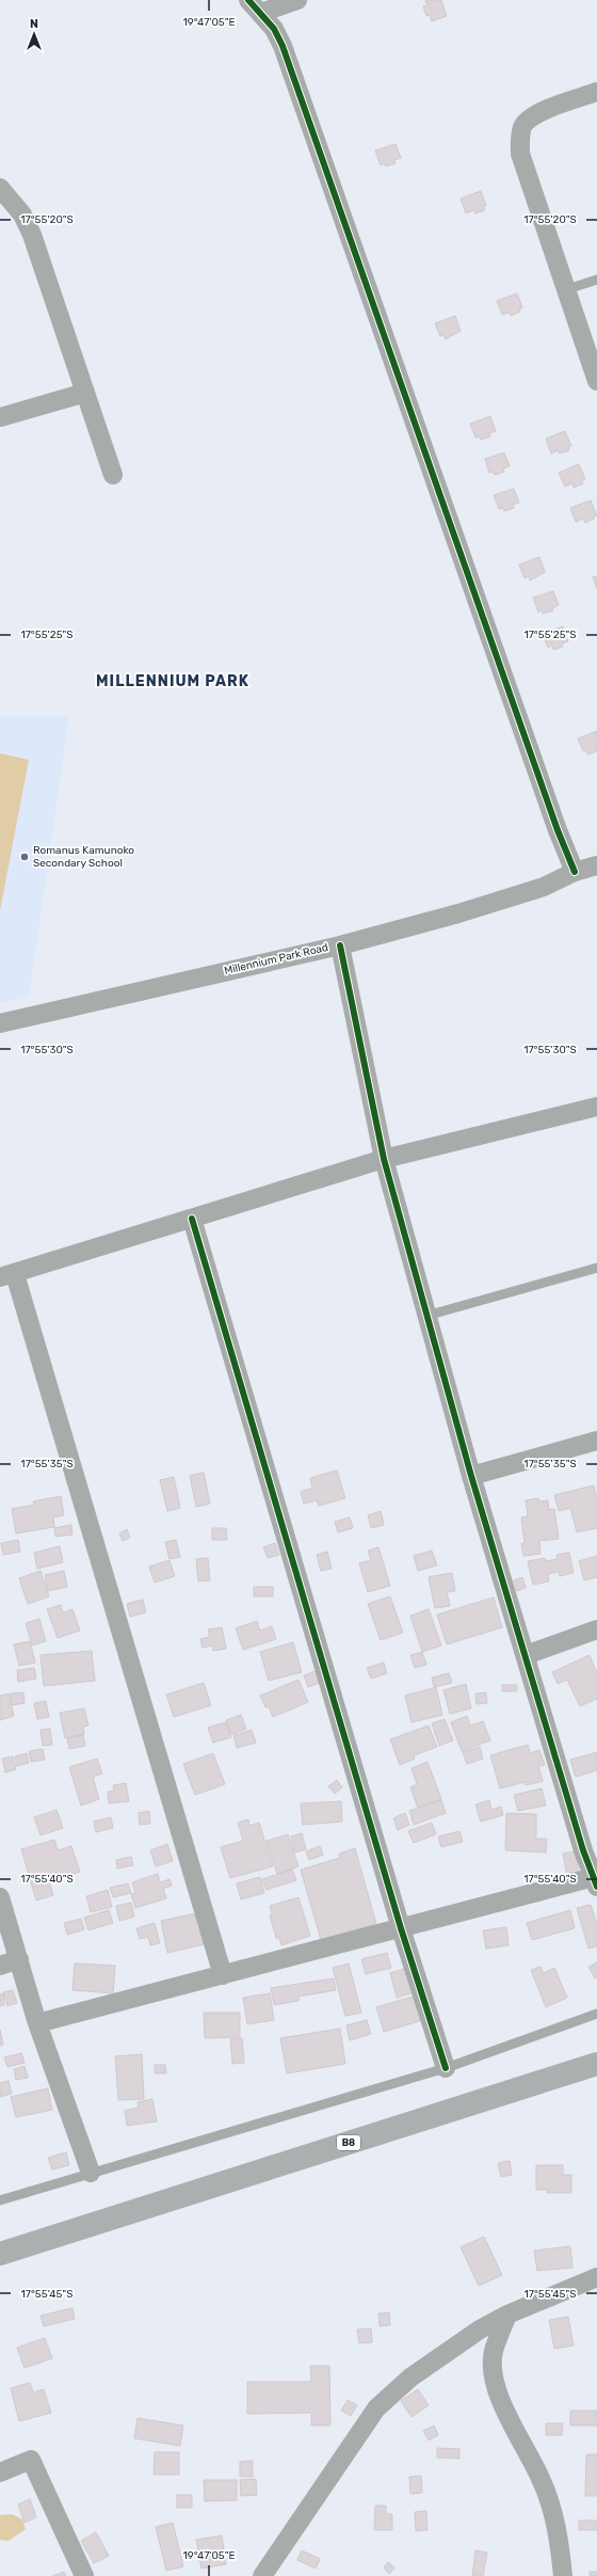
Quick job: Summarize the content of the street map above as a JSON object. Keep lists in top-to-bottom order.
{
  "streets": {
    "highway": ["B8"],
    "street": ["Millennium Park Road"]
  },
  "districts": ["MILLENNIUM PARK"],
  "places": ["Romanus Kamunoko Secondary School"],
  "north": "top",
  "coordinates": [
    "19°47'05\"E",
    "17°55'20\"S",
    "17°55'25\"S",
    "17°55'30\"S",
    "17°55'35\"S",
    "17°55'40\"S",
    "17°55'45\"S"
  ]
}
